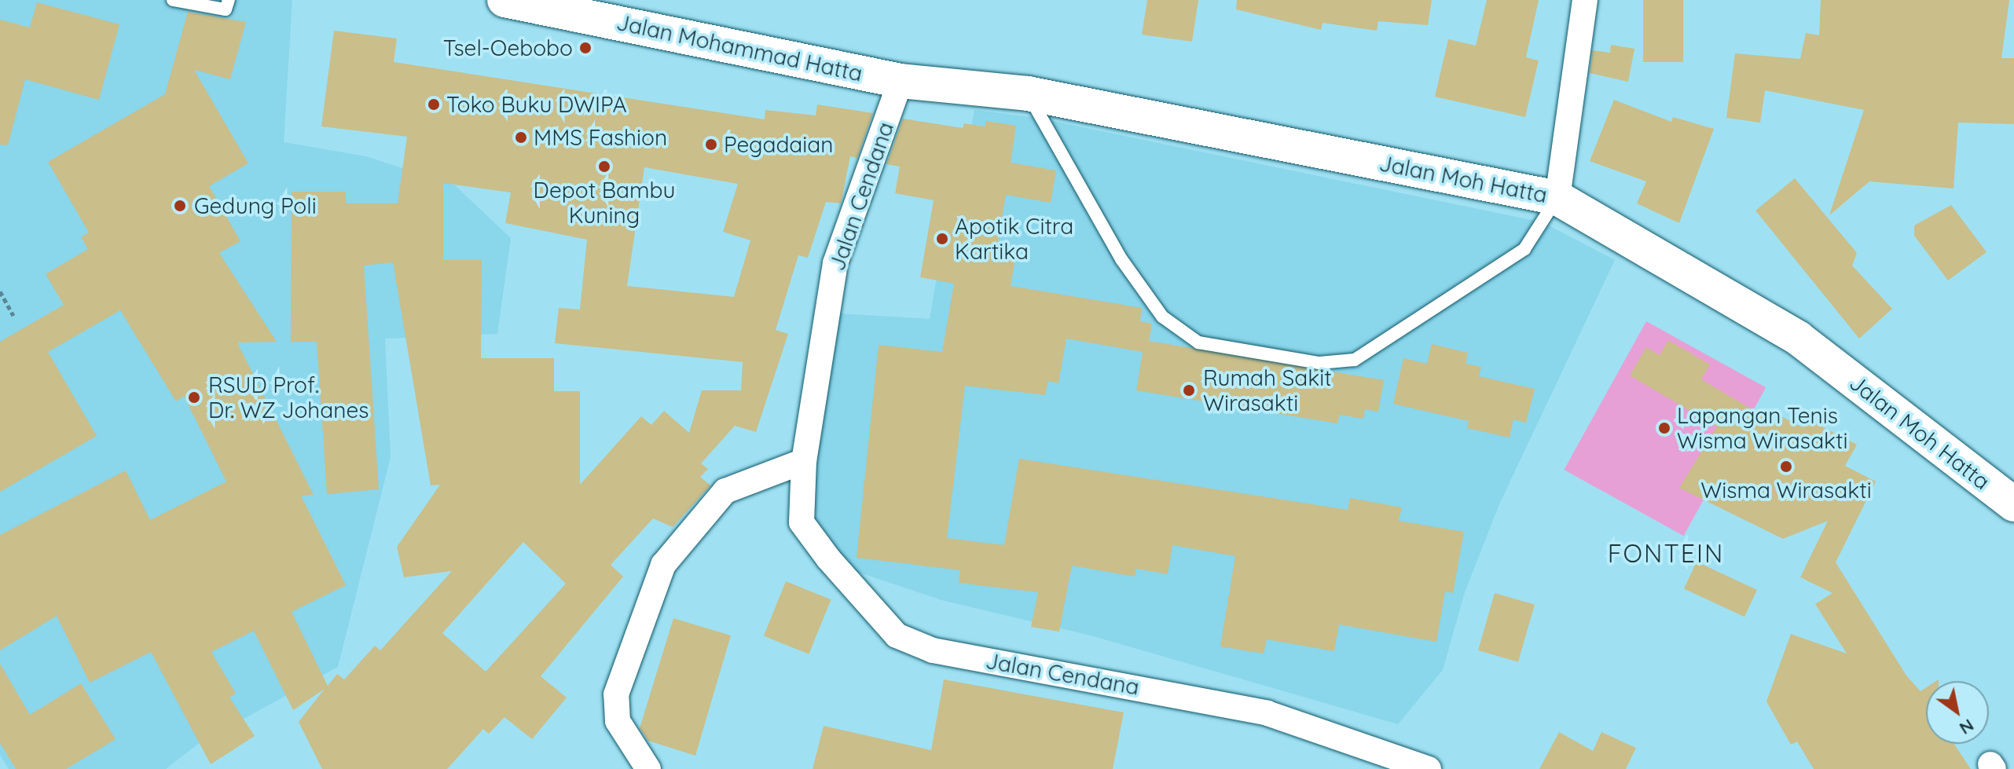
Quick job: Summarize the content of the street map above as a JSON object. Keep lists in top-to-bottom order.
{
  "streets": {
    "main road": ["Jalan Mohammad Hatta", "Jalan Moh Hatta"],
    "street": ["Jalan Cendana"]
  },
  "crossings": [
    ["Jalan Mohammad Hatta", "Jalan Moh Hatta"],
    ["Jalan Mohammad Hatta", "Jalan Cendana"],
    ["Jalan Moh Hatta", "Jalan Cendana"]
  ],
  "districts": ["FONTEIN"],
  "places": [
    "Tsel-Oebobo",
    "Toko Buku DWIPA",
    "MMS Fashion",
    "Pegadaian",
    "Depot Bambu Kuning",
    "Gedung Poli",
    "Apotik Citra Kartika",
    "Rumah Sakit Wirasakti",
    "RSUD Prof. Dr. WZ Johanes",
    "Lapangan Tenis Wisma Wirasakti",
    "Wisma Wirasakti"
  ],
  "north": "bottom right"
}
